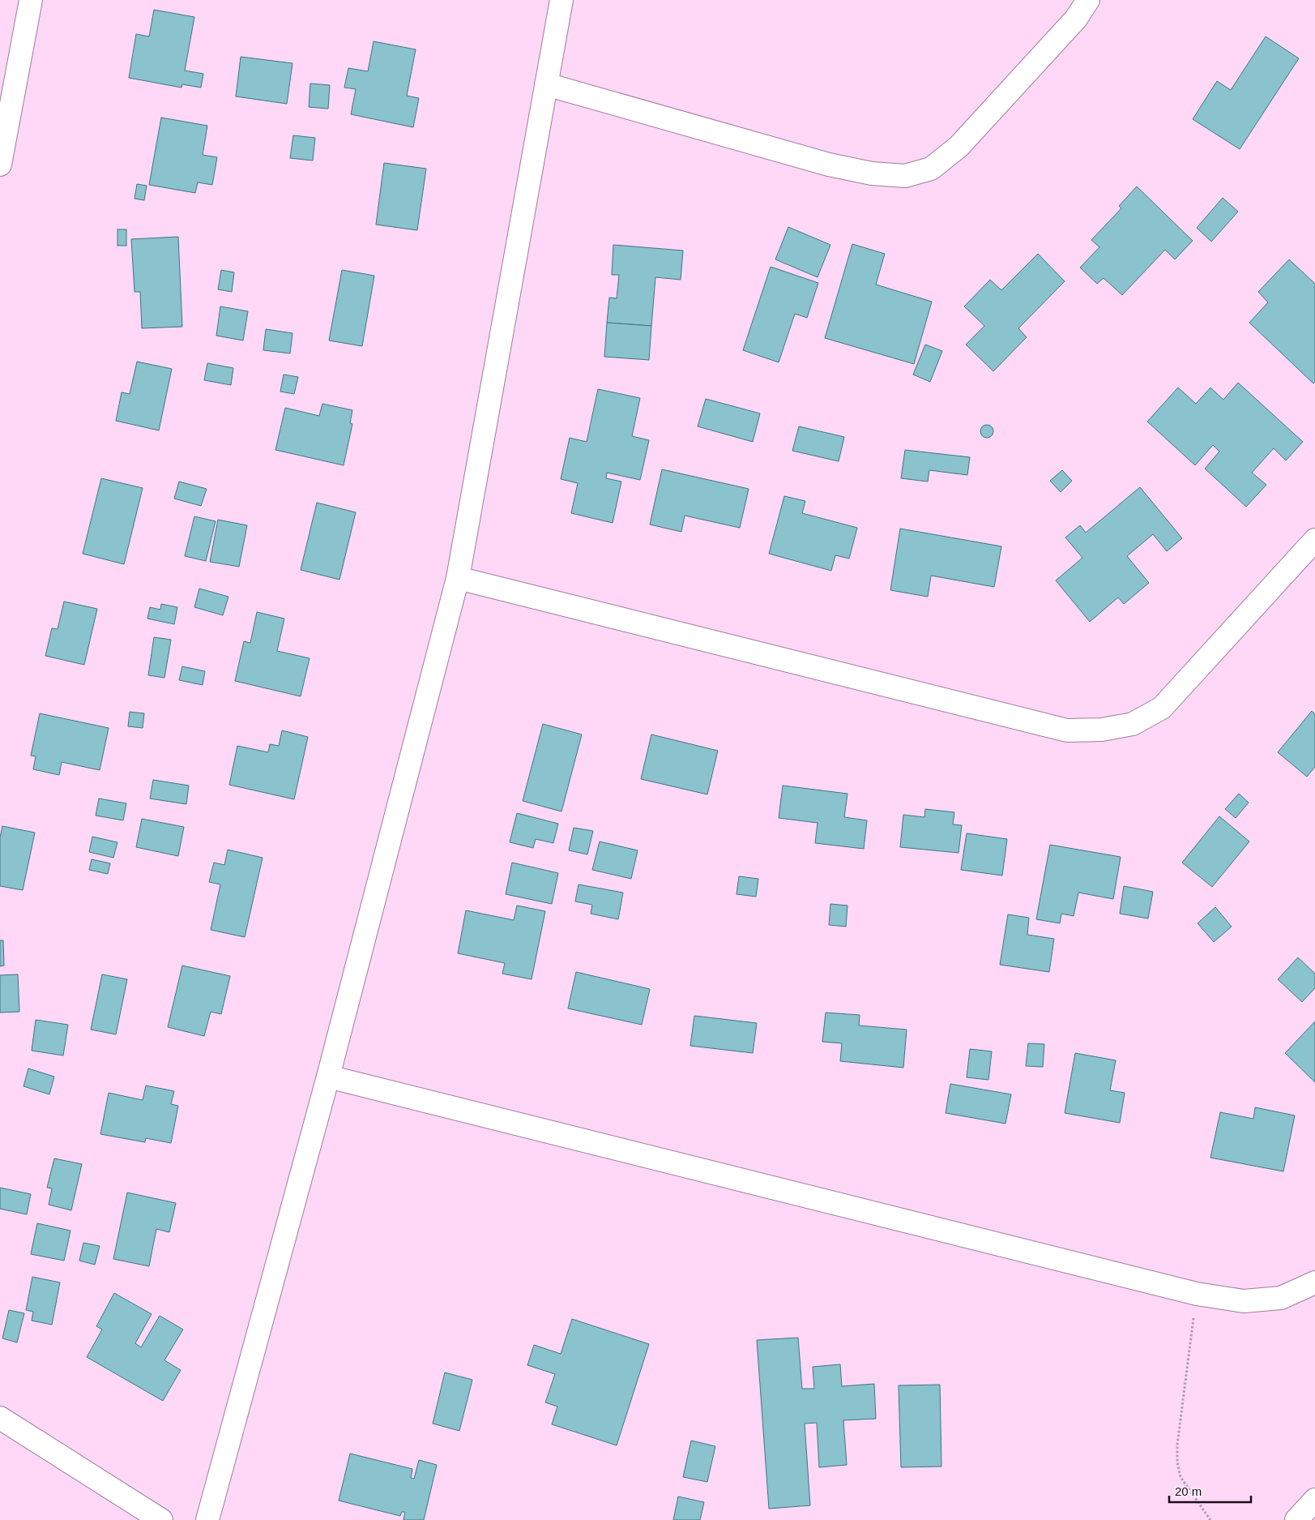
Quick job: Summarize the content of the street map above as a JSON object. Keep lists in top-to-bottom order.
{
  "scale_bar": "20 m"
}
